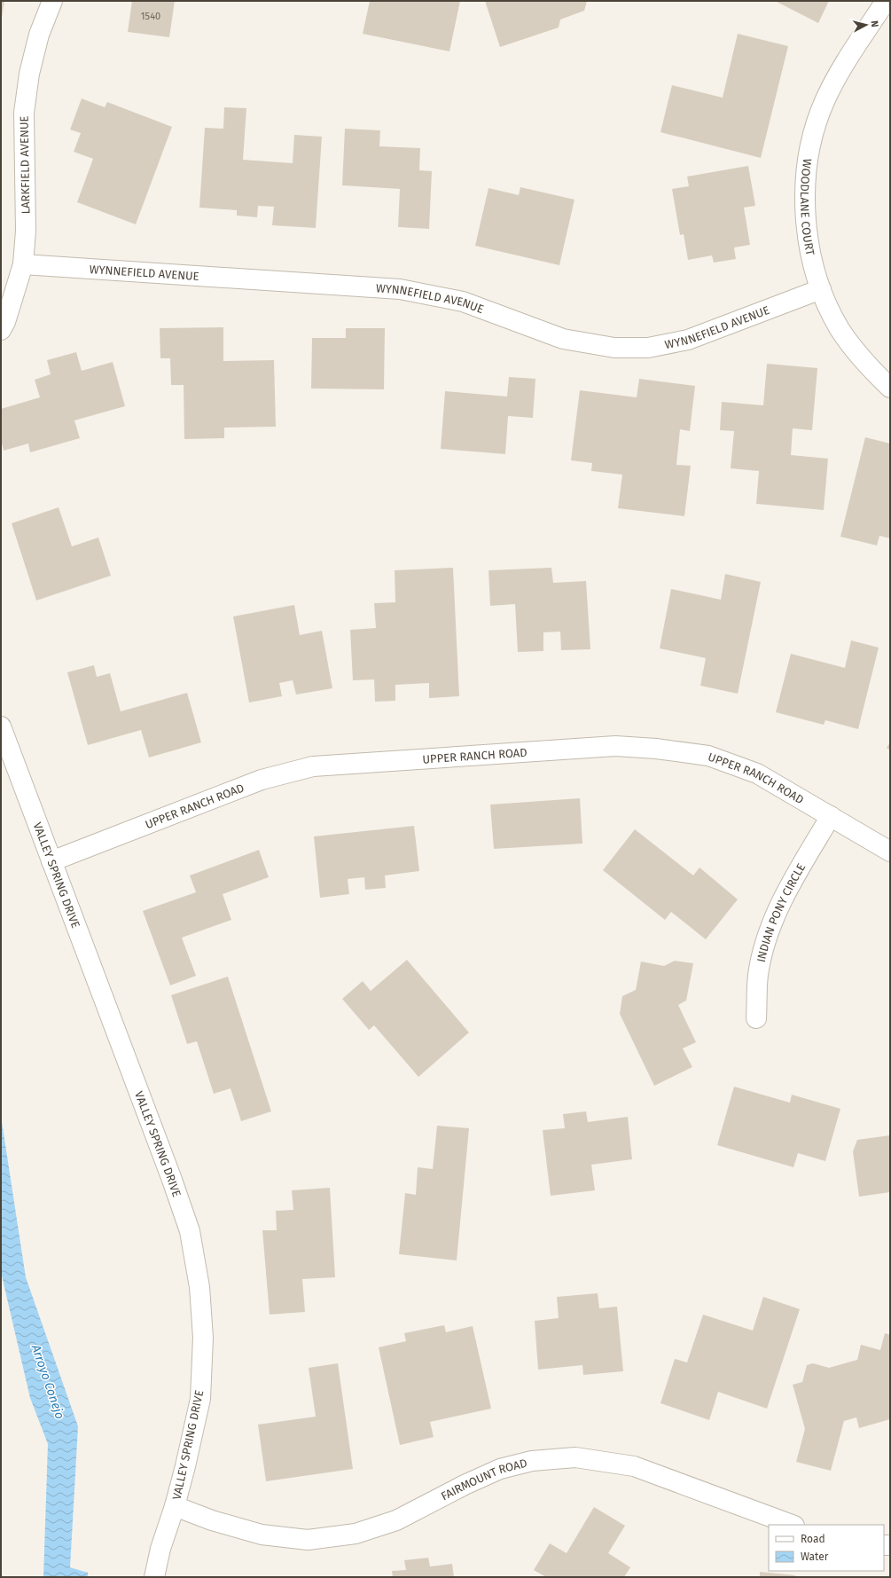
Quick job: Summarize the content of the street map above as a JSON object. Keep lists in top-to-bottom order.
{
  "streets": {
    "street": [
      "LARKFIELD AVENUE",
      "WOODLANE COURT",
      "WYNNEFIELD AVENUE",
      "UPPER RANCH ROAD",
      "VALLEY SPRING DRIVE",
      "INDIAN PONY CIRCLE",
      "FAIRMOUNT ROAD"
    ]
  },
  "crossings": [
    ["LARKFIELD AVENUE", "WYNNEFIELD AVENUE"],
    ["WOODLANE COURT", "WYNNEFIELD AVENUE"],
    ["UPPER RANCH ROAD", "VALLEY SPRING DRIVE"],
    ["UPPER RANCH ROAD", "INDIAN PONY CIRCLE"],
    ["VALLEY SPRING DRIVE", "FAIRMOUNT ROAD"]
  ],
  "water": ["Arroyo Conejo"],
  "house_numbers": ["1540"],
  "legend": ["Road", "Water"],
  "north": "right"
}
